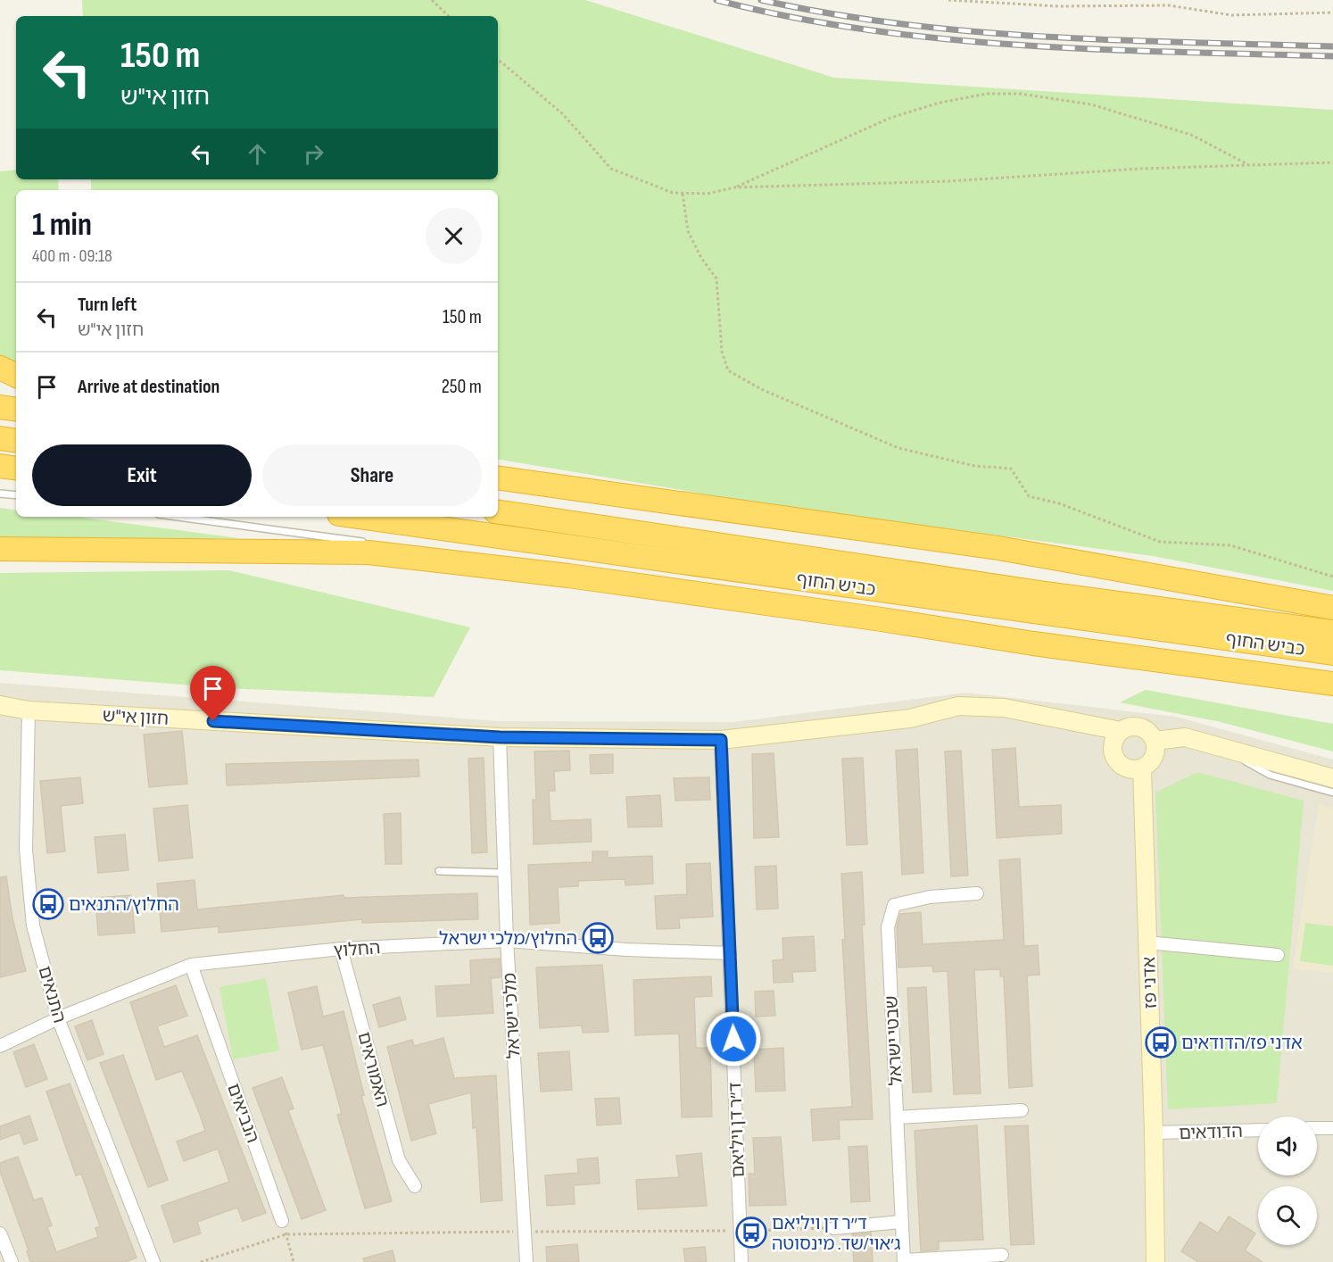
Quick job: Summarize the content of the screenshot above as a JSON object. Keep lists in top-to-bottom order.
{
  "streets": {
    "highway": ["כביש החוף"],
    "street": [
      "חזון אי\"ש",
      "החלוץ",
      "אדני פז",
      "התנאים",
      "מלכי ישראל",
      "שבטי ישראל",
      "האמוראים",
      "הנביאים",
      "ד״ר דן ויליאם",
      "הדודאים"
    ]
  },
  "crossings": [
    ["חזון אי\"ש", "אדני פז"],
    ["חזון אי\"ש", "התנאים"],
    ["חזון אי\"ש", "מלכי ישראל"],
    ["חזון אי\"ש", "ד״ר דן ויליאם"],
    ["החלוץ", "התנאים"],
    ["החלוץ", "מלכי ישראל"],
    ["החלוץ", "האמוראים"],
    ["החלוץ", "הנביאים"],
    ["החלוץ", "ד״ר דן ויליאם"],
    ["אדני פז", "הדודאים"]
  ],
  "places": {
    "bus stop": [
      "החלוץ/התנאים",
      "החלוץ/מלכי ישראל",
      "אדני פז/הדודאים",
      "ד״ר דן ויליאם ג׳אוי/שד. מינסוטה"
    ]
  },
  "page": {
    "turn": ["150 m", "חזון אי\"ש"],
    "heading": ["1 min", "400 m · 09:18"],
    "list": [
      {
        "name": "Turn left",
        "note": "חזון אי\"ש",
        "value": "150 m"
      },
      {
        "name": "Arrive at destination",
        "value": "250 m"
      }
    ],
    "buttons": ["Exit", "Share"]
  }
}
